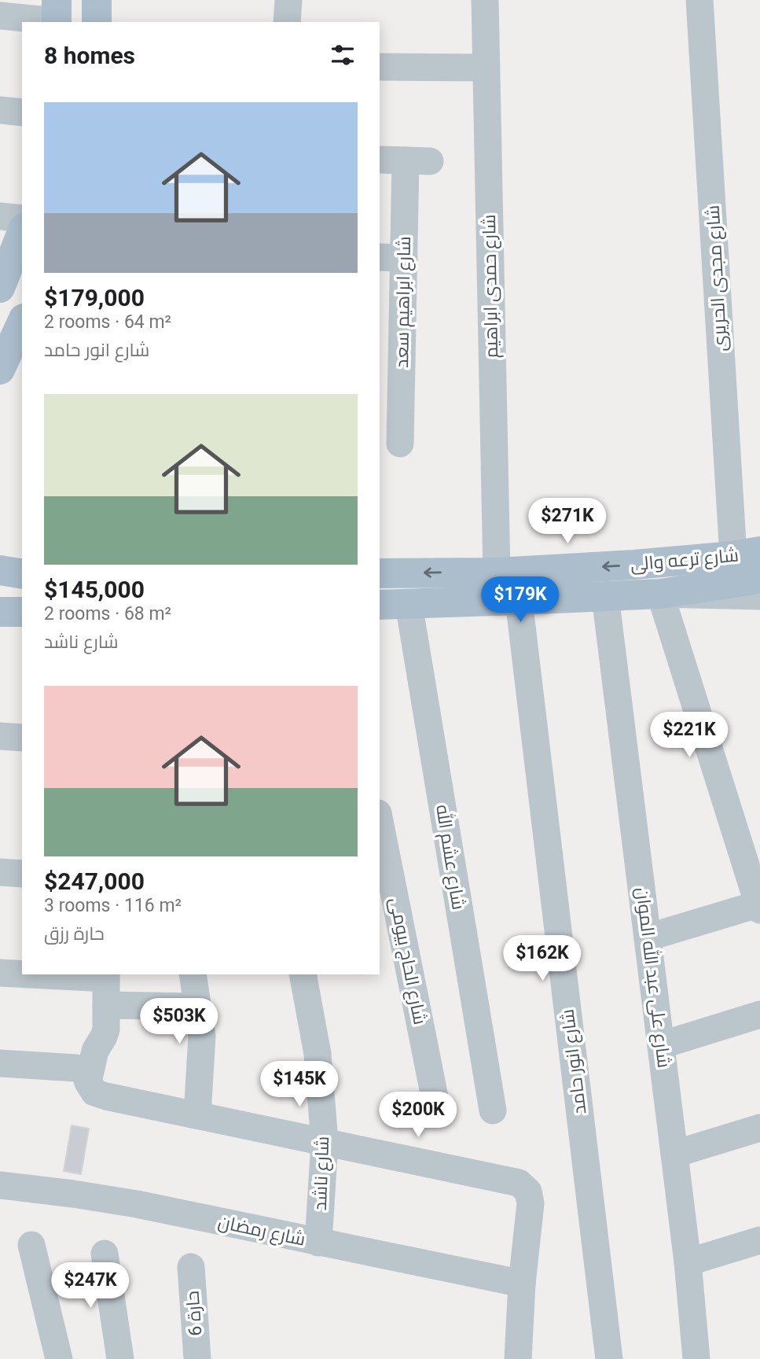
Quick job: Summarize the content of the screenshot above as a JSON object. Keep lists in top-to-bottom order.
{
  "streets": {
    "main road": ["شارع ترعه والى"],
    "street": [
      "شارع مجدى الحريرى",
      "شارع حمدى ابراهيم",
      "شارع ابراهيم سعد",
      "شارع عشم الله",
      "شارع الحاج بيومى",
      "شارع على عبد الله الموان",
      "شارع انور حامد",
      "شارع ناشد",
      "شارع رمضان",
      "حارة 6"
    ]
  },
  "crossings": [
    ["شارع مجدى الحريرى", "شارع ترعه والى"],
    ["شارع حمدى ابراهيم", "شارع ترعه والى"],
    ["شارع ترعه والى", "شارع عشم الله"],
    ["شارع ترعه والى", "شارع على عبد الله الموان"],
    ["شارع ترعه والى", "شارع انور حامد"],
    ["شارع ناشد", "شارع رمضان"]
  ],
  "page": {
    "heading": "8 homes",
    "list": [
      {
        "name": "$179,000",
        "note": "2 rooms · 64 m² · شارع انور حامد"
      },
      {
        "name": "$145,000",
        "note": "2 rooms · 68 m² · شارع ناشد"
      },
      {
        "name": "$247,000",
        "note": "3 rooms · 116 m² · حارة رزق"
      }
    ],
    "price": [
      "$271K",
      "$179K",
      "$221K",
      "$162K",
      "$503K",
      "$145K",
      "$200K",
      "$247K"
    ]
  }
}
